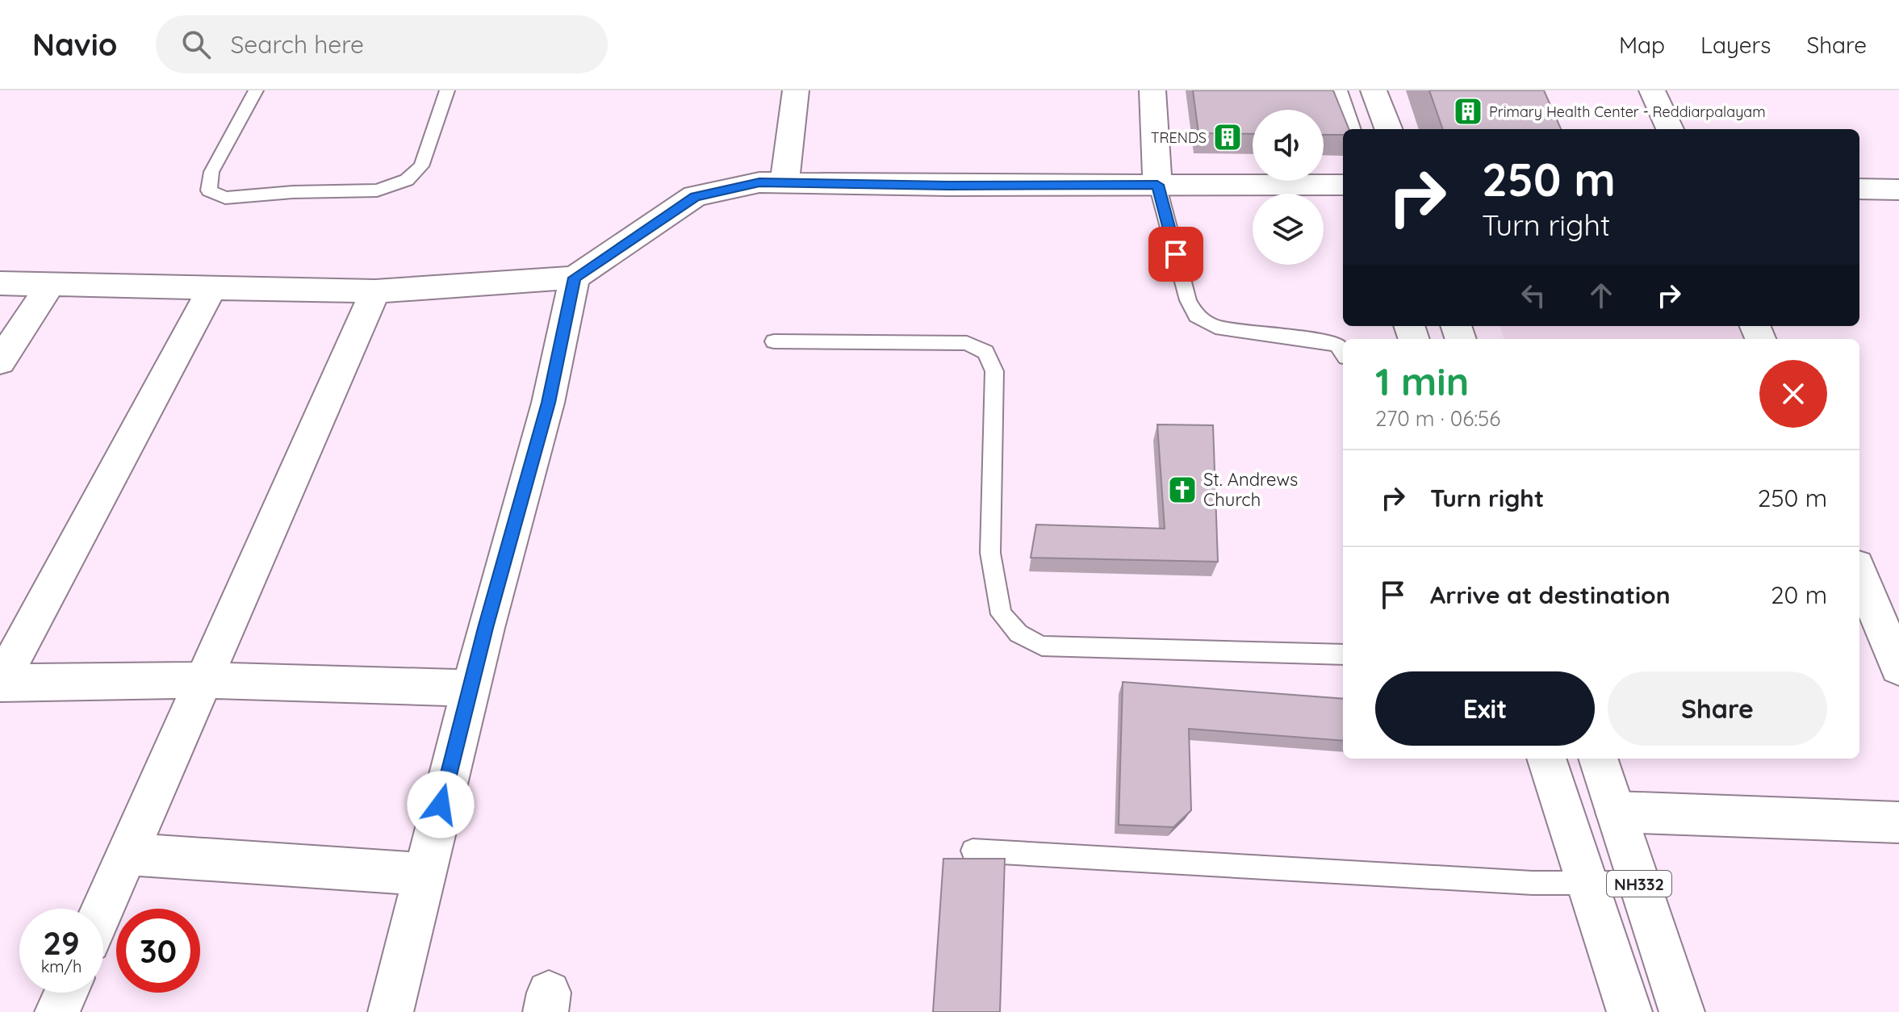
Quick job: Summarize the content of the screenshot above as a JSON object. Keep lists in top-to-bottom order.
{
  "streets": {
    "main road": ["NH332"]
  },
  "places": {
    "building": ["Primary Health Center - Reddiarpalayam", "TRENDS"],
    "church": ["St. Andrews Church"]
  },
  "page": {
    "header": "Navio",
    "search": "Search here",
    "nav": ["Map", "Layers", "Share"],
    "turn": ["250 m", "Turn right"],
    "heading": ["1 min", "270 m · 06:56"],
    "list": [
      {
        "name": "Turn right",
        "value": "250 m"
      },
      {
        "name": "Arrive at destination",
        "value": "20 m"
      }
    ],
    "buttons": ["Exit", "Share"],
    "speed": "29 km/h",
    "limit": "30"
  }
}
